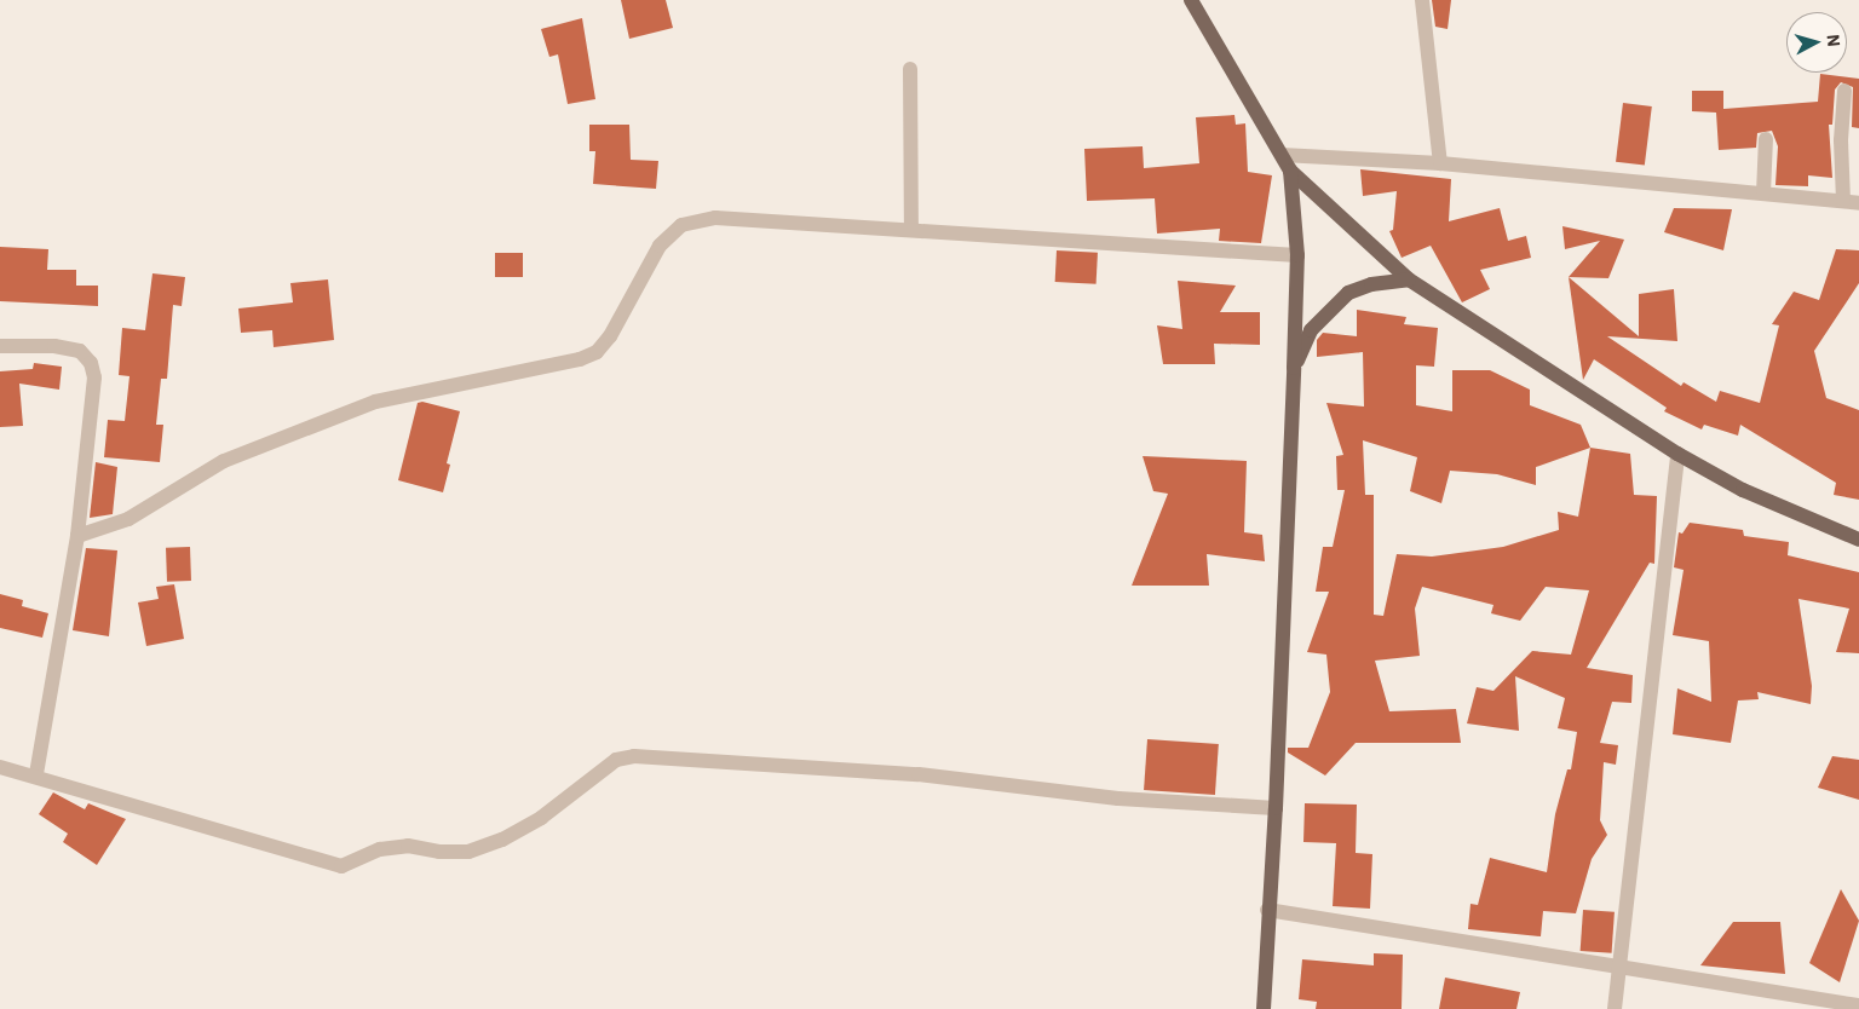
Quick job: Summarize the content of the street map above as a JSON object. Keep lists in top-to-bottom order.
{
  "north": "right"
}
